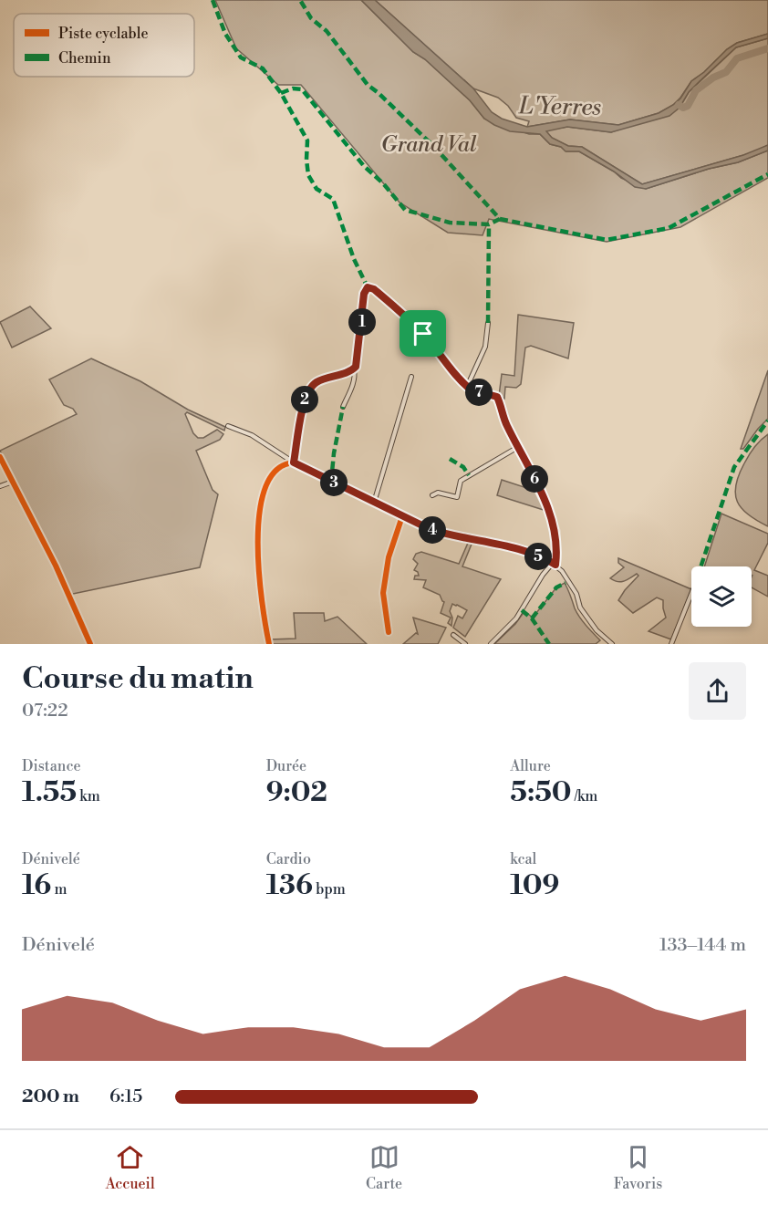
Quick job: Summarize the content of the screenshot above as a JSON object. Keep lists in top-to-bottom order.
{
  "water": ["L'Yerres"],
  "parks": ["Grand Val"],
  "legend": ["Piste cyclable", "Chemin"],
  "page": {
    "pins": [
      "1",
      "7",
      "2",
      "6",
      "3",
      "4",
      "5"
    ],
    "heading": ["Course du matin", "07:22"],
    "stats": [
      ["Distance", "1.55 km"],
      ["Durée", "9:02"],
      ["Allure", "5:50 /km"],
      ["Dénivelé", "16 m"],
      ["Cardio", "136 bpm"],
      ["kcal", "109"]
    ],
    "chart": ["Dénivelé", "133–144 m"],
    "list": [
      {
        "name": "200 m",
        "note": "6:15"
      }
    ],
    "tabs": ["Accueil", "Carte", "Favoris"]
  }
}
